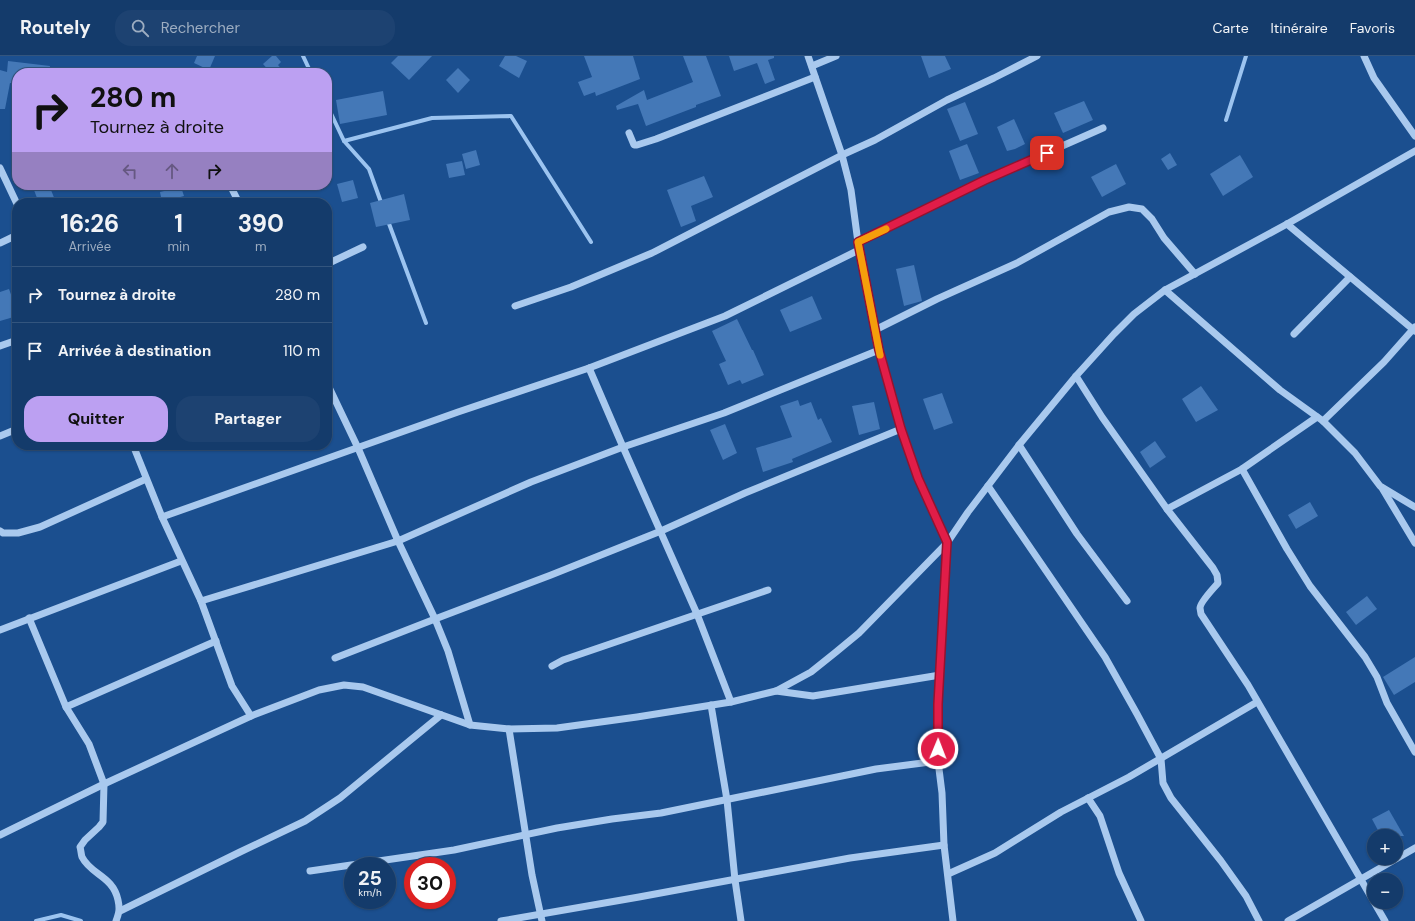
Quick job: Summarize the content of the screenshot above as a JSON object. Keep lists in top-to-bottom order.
{
  "page": {
    "header": "Routely",
    "search": "Rechercher",
    "nav": ["Carte", "Itinéraire", "Favoris"],
    "turn": ["280 m", "Tournez à droite"],
    "eta": [
      "16:26",
      "Arrivée",
      "1",
      "min",
      "390",
      "m"
    ],
    "list": [
      {
        "name": "Tournez à droite",
        "value": "280 m"
      },
      {
        "name": "Arrivée à destination",
        "value": "110 m"
      }
    ],
    "buttons": ["Quitter", "Partager"],
    "map_buttons": ["+", "−"],
    "speed": "25 km/h",
    "limit": "30"
  }
}
